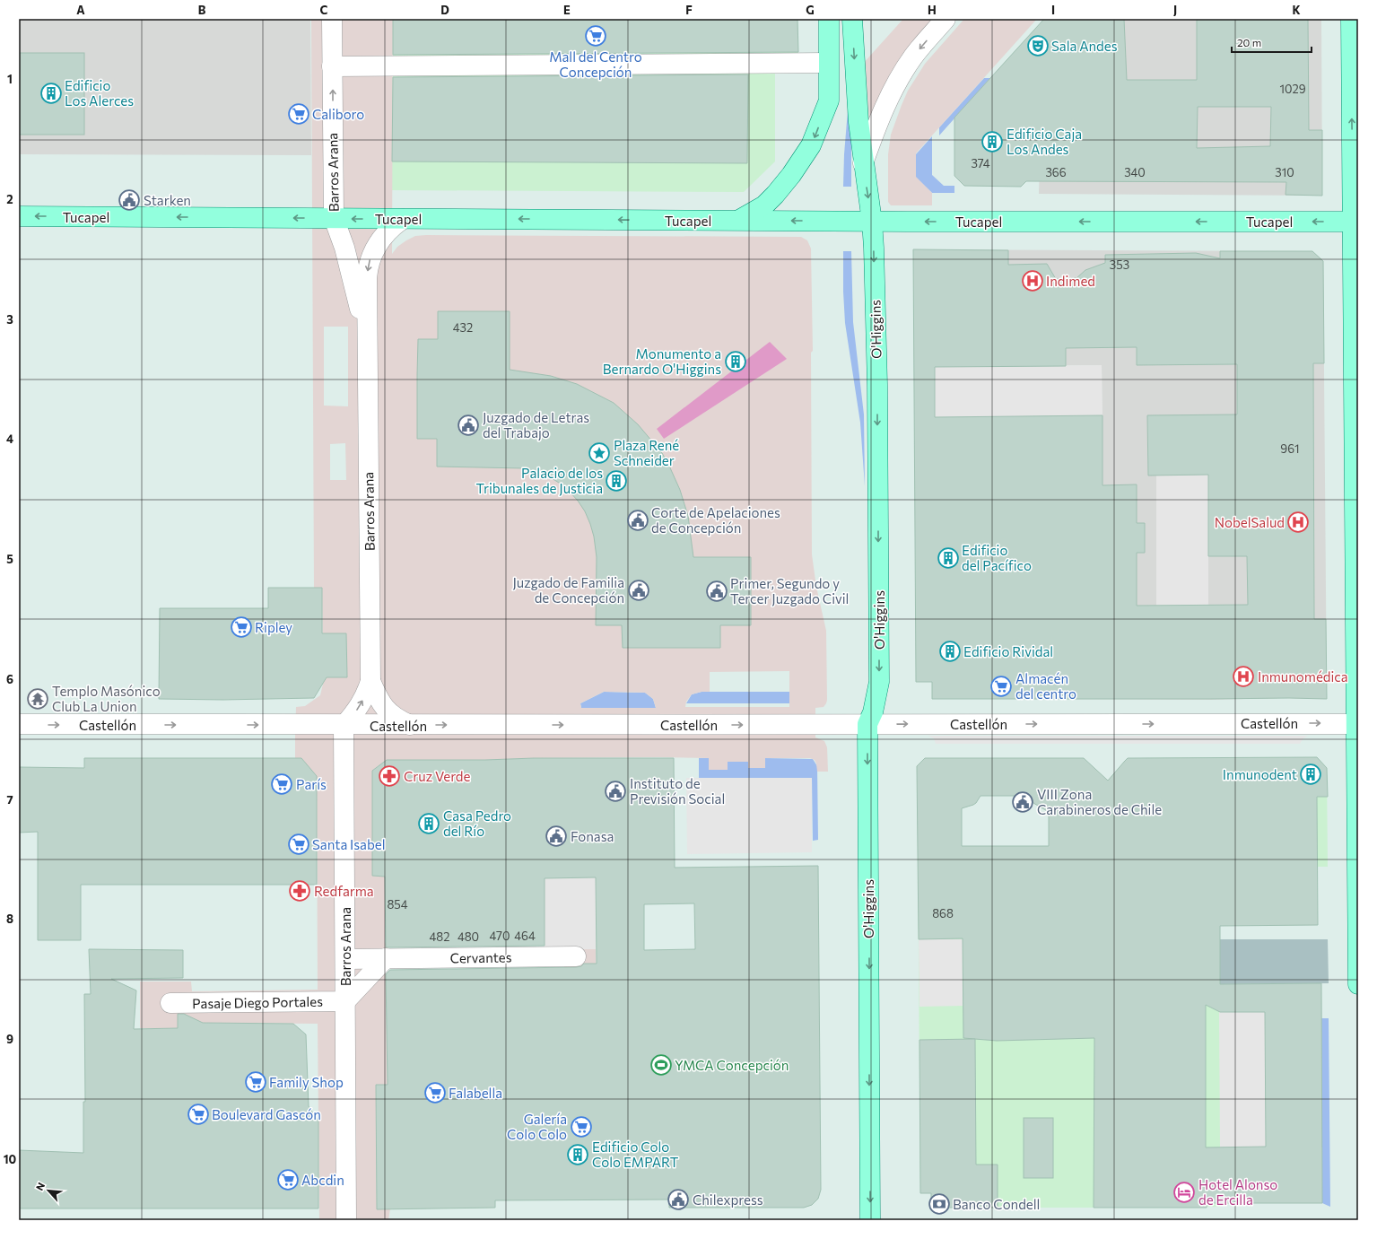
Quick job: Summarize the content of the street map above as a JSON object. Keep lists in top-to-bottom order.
{
  "streets": {
    "main road": ["Tucapel", "O'Higgins"],
    "street": [
      "Barros Arana",
      "Castellón",
      "Cervantes",
      "Pasaje Diego Portales"
    ]
  },
  "crossings": [
    ["Barros Arana", "Tucapel"],
    ["Barros Arana", "Castellón"],
    ["Barros Arana", "Cervantes"],
    ["Barros Arana", "Pasaje Diego Portales"],
    ["Tucapel", "O'Higgins"],
    ["O'Higgins", "Castellón"]
  ],
  "one_way": ["Tucapel", "O'Higgins", "Castellón"],
  "places": {
    "supermarket": [
      "Mall del Centro Concepción",
      "Caliboro",
      "Ripley",
      "Almacén del centro",
      "París",
      "Santa Isabel",
      "Family Shop",
      "Falabella",
      "Boulevard Gascón",
      "Galería Colo Colo",
      "Abcdin"
    ],
    "theatre": ["Sala Andes"],
    "building": [
      "Edificio Los Alerces",
      "Edificio Caja Los Andes",
      "Monumento a Bernardo O'Higgins",
      "Palacio de los Tribunales de Justicia",
      "Edificio del Pacífico",
      "Edificio Rividal",
      "Inmunodent",
      "Casa Pedro del Río",
      "Edificio Colo Colo EMPART"
    ],
    "public building": [
      "Starken",
      "Juzgado de Letras del Trabajo",
      "Corte de Apelaciones de Concepción",
      "Juzgado de Familia de Concepción",
      "Primer, Segundo y Tercer Juzgado Civil",
      "Instituto de Previsión Social",
      "VIII Zona Carabineros de Chile",
      "Fonasa",
      "Chilexpress"
    ],
    "hospital": ["Indimed", "NobelSalud", "Inmunomédica"],
    "place": ["Plaza René Schneider"],
    "temple": ["Templo Masónico Club La Union"],
    "pharmacy": ["Cruz Verde", "Redfarma"],
    "sports": ["YMCA Concepción"],
    "hotel": ["Hotel Alonso de Ercilla"],
    "bank": ["Banco Condell"]
  },
  "house_numbers": [
    "1029",
    "374",
    "366",
    "340",
    "310",
    "353",
    "432",
    "961",
    "854",
    "868",
    "470",
    "464",
    "482",
    "480"
  ],
  "scale_bar": "20 m",
  "north": "top left",
  "grid": {
    "columns": [
      "A",
      "B",
      "C",
      "D",
      "E",
      "F",
      "G",
      "H",
      "I",
      "J",
      "K"
    ],
    "rows": [
      "1",
      "2",
      "3",
      "4",
      "5",
      "6",
      "7",
      "8",
      "9",
      "10"
    ]
  }
}
